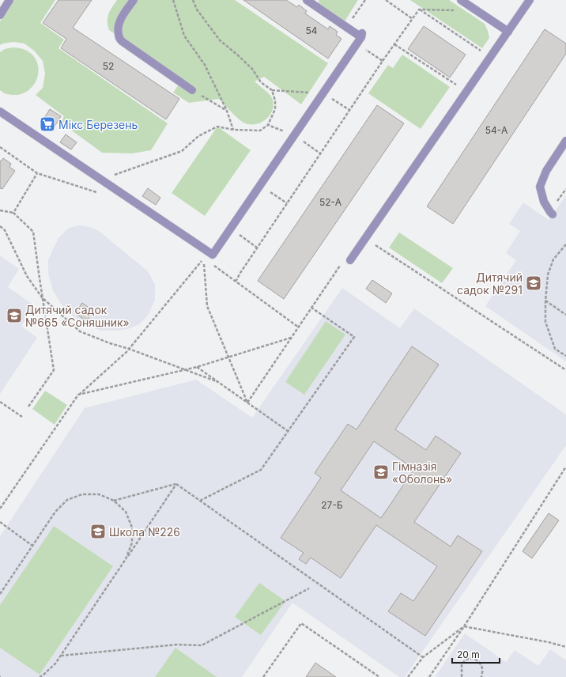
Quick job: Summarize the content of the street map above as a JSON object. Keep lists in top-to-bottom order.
{
  "places": {
    "supermarket": ["Мікс Березень"],
    "school or university": [
      "Дитячий садок №291",
      "Дитячий садок №665 «Соняшник»",
      "Гімназія «Оболонь»",
      "Школа №226"
    ]
  },
  "house_numbers": [
    "54",
    "52",
    "54-А",
    "52-А",
    "27-Б"
  ],
  "scale_bar": "20 m"
}
